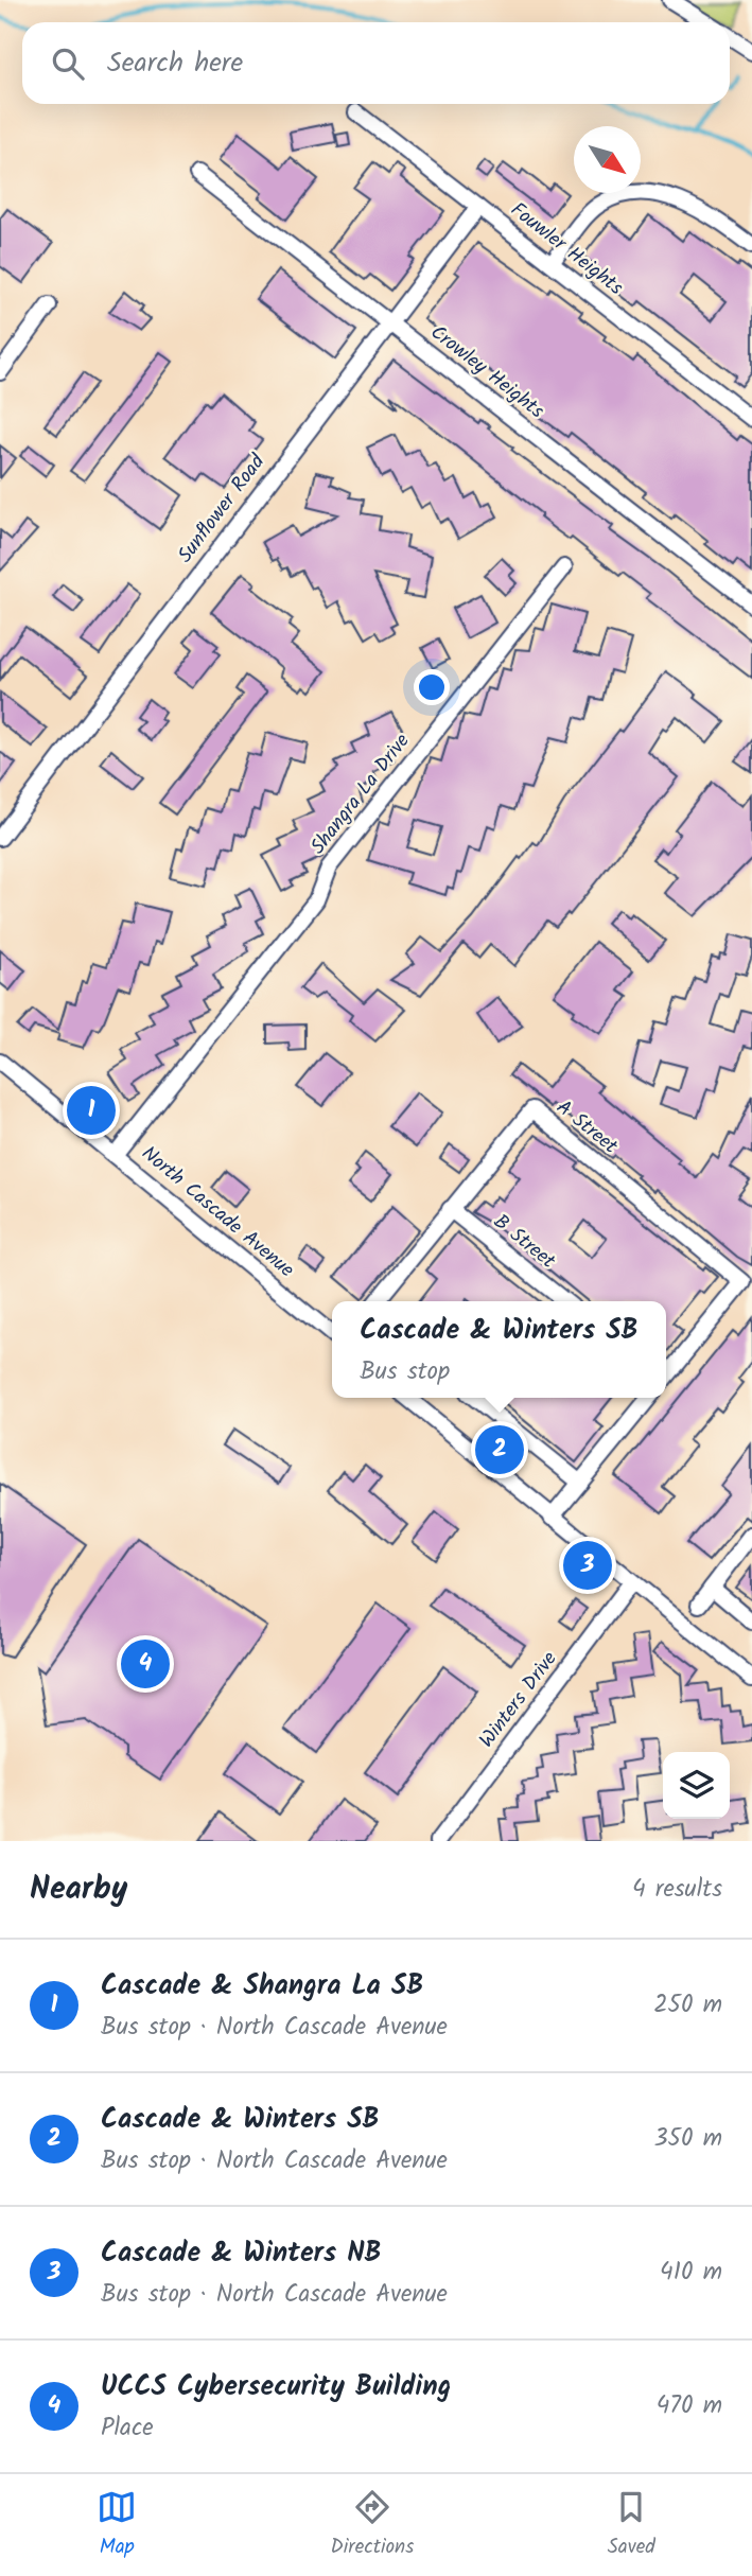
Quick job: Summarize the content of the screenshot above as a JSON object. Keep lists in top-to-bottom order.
{
  "streets": {
    "street": [
      "Fouwler Heights",
      "Crowley Heights",
      "Sunflower Road",
      "Shangra La Drive",
      "A Street",
      "North Cascade Avenue",
      "B Street",
      "Winters Drive"
    ]
  },
  "crossings": [
    ["Fouwler Heights", "Sunflower Road"],
    ["Crowley Heights", "Sunflower Road"],
    ["Shangra La Drive", "North Cascade Avenue"],
    ["A Street", "B Street"]
  ],
  "north": "bottom right",
  "page": {
    "search": "Search here",
    "pins": [
      "1",
      "2",
      "3",
      "4"
    ],
    "popup": ["Cascade & Winters SB", "Bus stop"],
    "heading": ["Nearby", "4 results"],
    "list": [
      {
        "mark": "1",
        "name": "Cascade & Shangra La SB",
        "note": "Bus stop · North Cascade Avenue",
        "value": "250 m"
      },
      {
        "mark": "2",
        "name": "Cascade & Winters SB",
        "note": "Bus stop · North Cascade Avenue",
        "value": "350 m"
      },
      {
        "mark": "3",
        "name": "Cascade & Winters NB",
        "note": "Bus stop · North Cascade Avenue",
        "value": "410 m"
      },
      {
        "mark": "4",
        "name": "UCCS Cybersecurity Building",
        "note": "Place",
        "value": "470 m"
      }
    ],
    "nav": ["Map", "Directions", "Saved"]
  }
}
